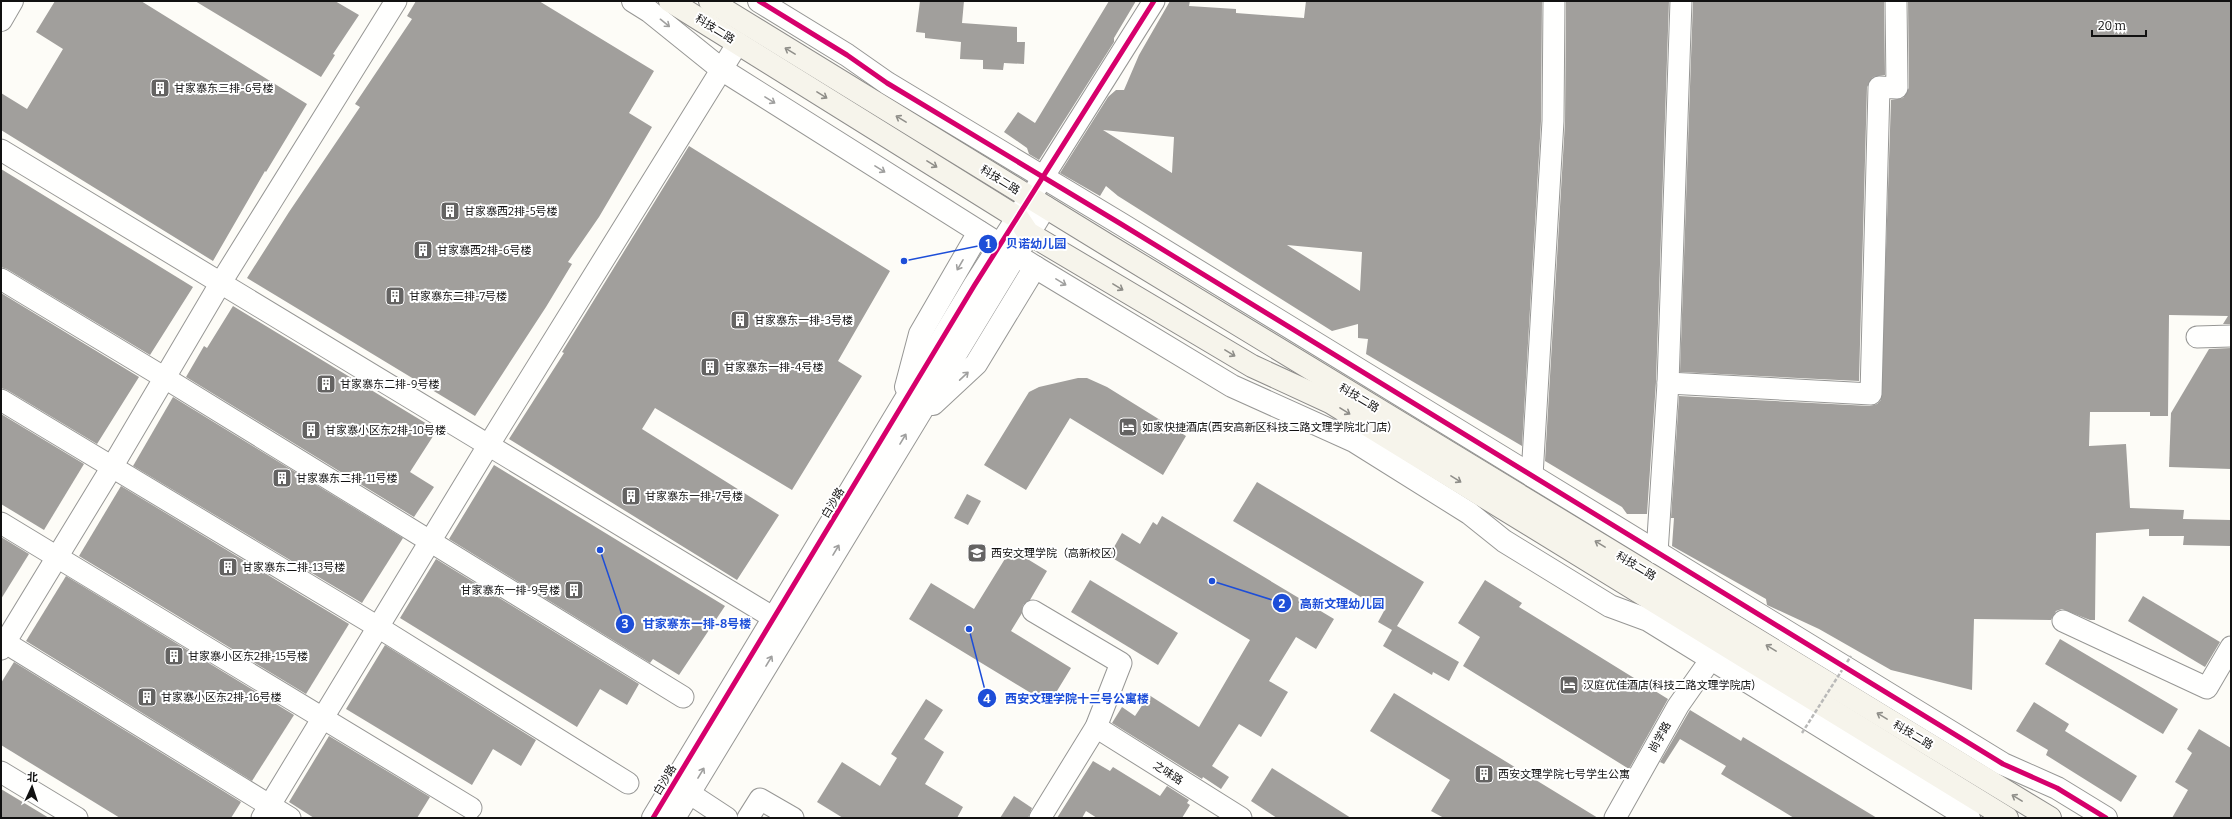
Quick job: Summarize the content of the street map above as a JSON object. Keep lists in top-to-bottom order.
{
  "streets": {
    "main road": ["科技二路"],
    "street": ["白沙路", "尚学路", "之味路"]
  },
  "crossings": [
    ["科技二路", "白沙路"]
  ],
  "places": {
    "building": [
      "甘家寨东三排-6号楼",
      "甘家寨西2排-5号楼",
      "甘家寨西2排-6号楼",
      "甘家寨东二排-7号楼",
      "甘家寨东一排-3号楼",
      "甘家寨东一排-4号楼",
      "甘家寨东二排-9号楼",
      "甘家寨小区东2排-10号楼",
      "甘家寨东二排-11号楼",
      "甘家寨东一排-7号楼",
      "甘家寨东二排-13号楼",
      "甘家寨东一排-9号楼",
      "甘家寨小区东2排-15号楼",
      "甘家寨小区东2排-16号楼",
      "西安文理学院七号学生公寓"
    ],
    "other": [
      "贝诺幼儿园",
      "甘家寨东一排-8号楼",
      "高新文理幼儿园",
      "西安文理学院十三号公寓楼"
    ],
    "hotel": ["如家快捷酒店(西安高新区科技二路文理学院北门店)", "汉庭优佳酒店(科技二路文理学院店)"],
    "school or university": ["西安文理学院（高新校区）"]
  },
  "scale_bar": "20 m",
  "north": "top"
}
